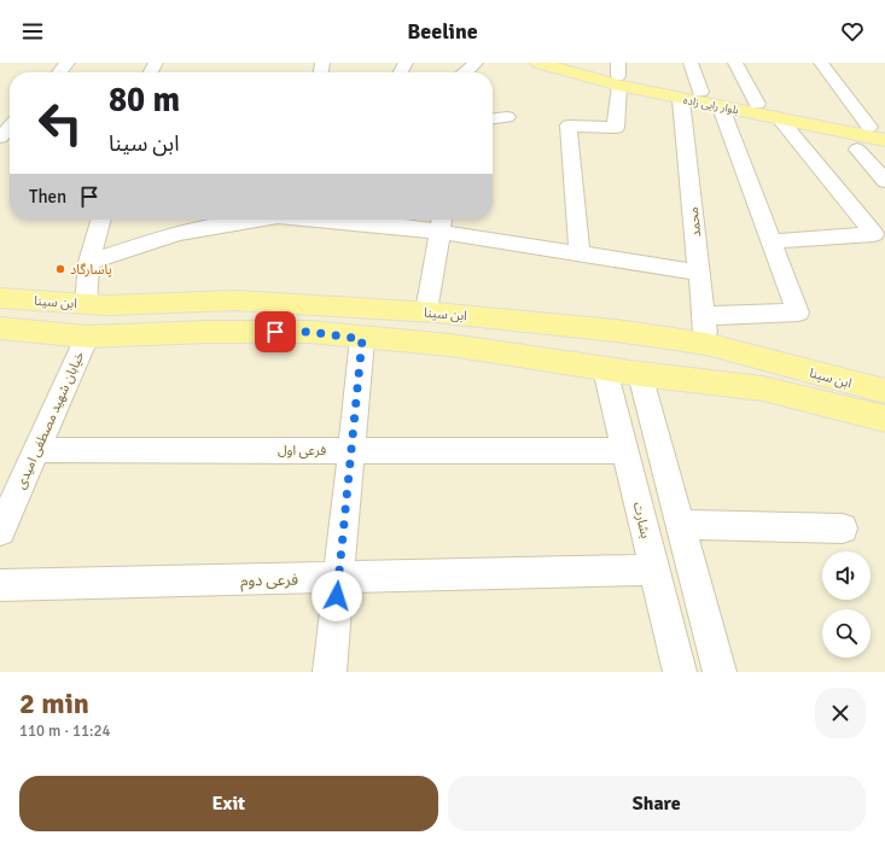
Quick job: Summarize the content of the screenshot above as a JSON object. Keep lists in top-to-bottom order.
{
  "streets": {
    "main road": ["بلوار رایی زاده", "ابن سینا"],
    "street": [
      "محمد",
      "خیابان شهید مصطفی امیدی",
      "فرعی اول",
      "بشارت",
      "فرعی دوم"
    ]
  },
  "crossings": [
    ["بلوار رایی زاده", "محمد"],
    ["محمد", "ابن سینا"],
    ["ابن سینا", "خیابان شهید مصطفی امیدی"],
    ["ابن سینا", "بشارت"],
    ["خیابان شهید مصطفی امیدی", "فرعی اول"],
    ["فرعی اول", "بشارت"],
    ["بشارت", "فرعی دوم"]
  ],
  "places": ["پاسارگاد"],
  "page": {
    "header": "Beeline",
    "turn": ["80 m", "ابن سینا"],
    "then": "Then",
    "heading": ["2 min", "110 m · 11:24"],
    "buttons": ["Exit", "Share"]
  }
}
